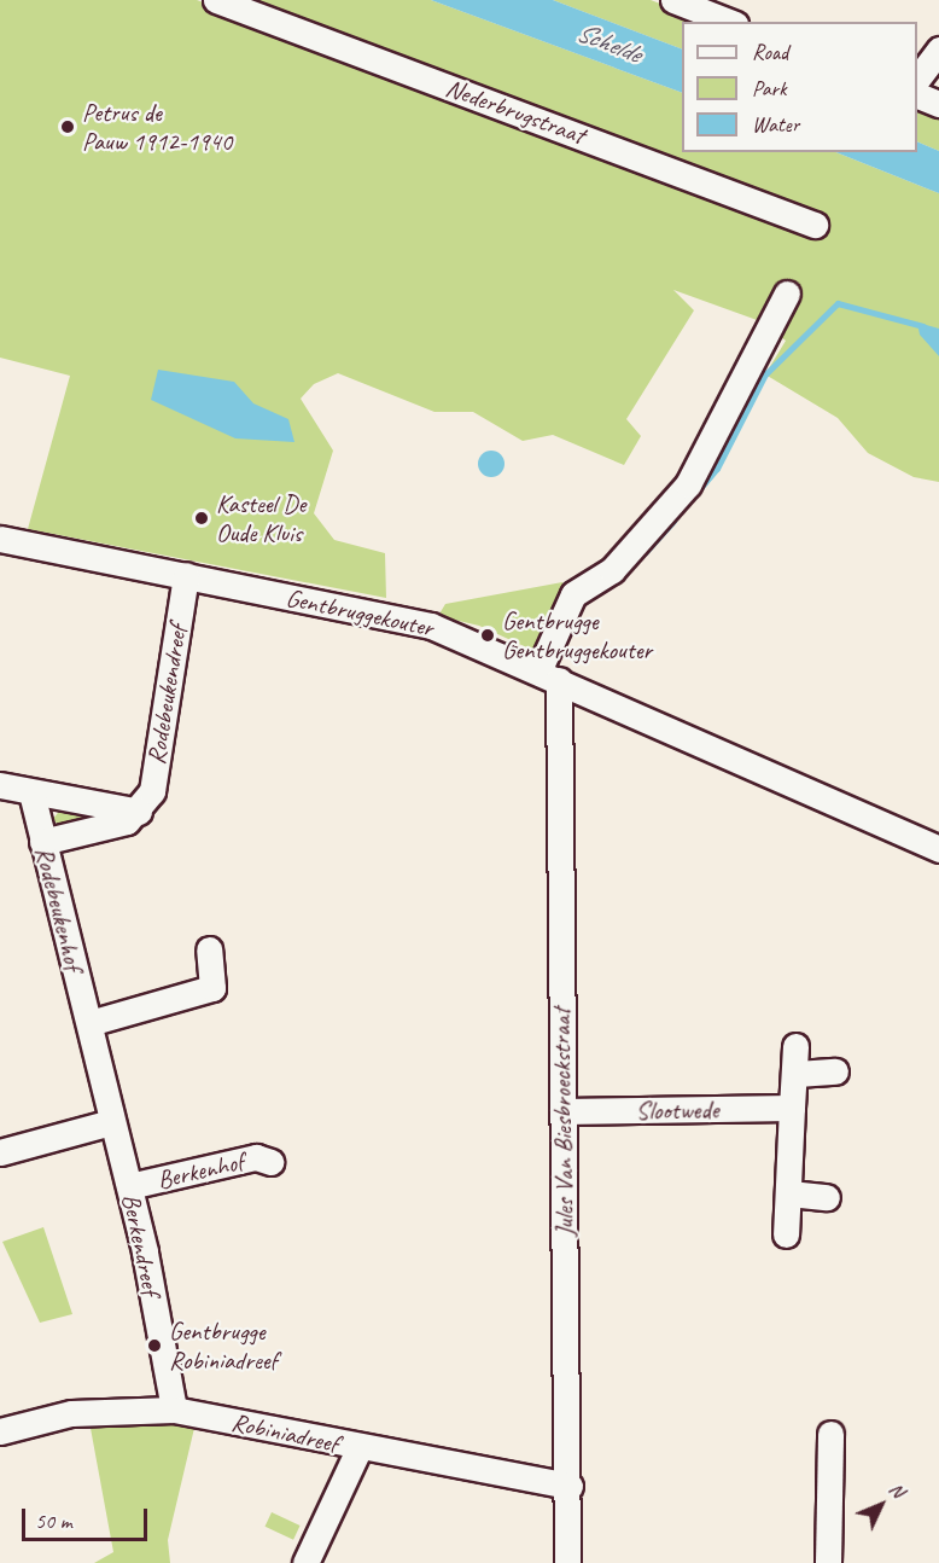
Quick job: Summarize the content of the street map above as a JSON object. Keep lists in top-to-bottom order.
{
  "streets": {
    "street": [
      "Nederbrugstraat",
      "Gentbruggekouter",
      "Rodebeukendreef",
      "Rodebeukenhof",
      "Slootwede",
      "Jules Van Biesbroeckstraat",
      "Berkenhof",
      "Berkendreef",
      "Robiniadreef"
    ]
  },
  "crossings": [
    ["Gentbruggekouter", "Rodebeukendreef"],
    ["Gentbruggekouter", "Jules Van Biesbroeckstraat"],
    ["Rodebeukenhof", "Berkendreef"],
    ["Slootwede", "Jules Van Biesbroeckstraat"],
    ["Jules Van Biesbroeckstraat", "Robiniadreef"],
    ["Berkenhof", "Berkendreef"],
    ["Berkendreef", "Robiniadreef"]
  ],
  "water": ["Schelde"],
  "places": [
    "Petrus de Pauw 1912-1940",
    "Kasteel De Oude Kluis",
    "Gentbrugge Gentbruggekouter",
    "Gentbrugge Robiniadreef"
  ],
  "legend": ["Road", "Park", "Water"],
  "scale_bar": "50 m",
  "north": "top right"
}
